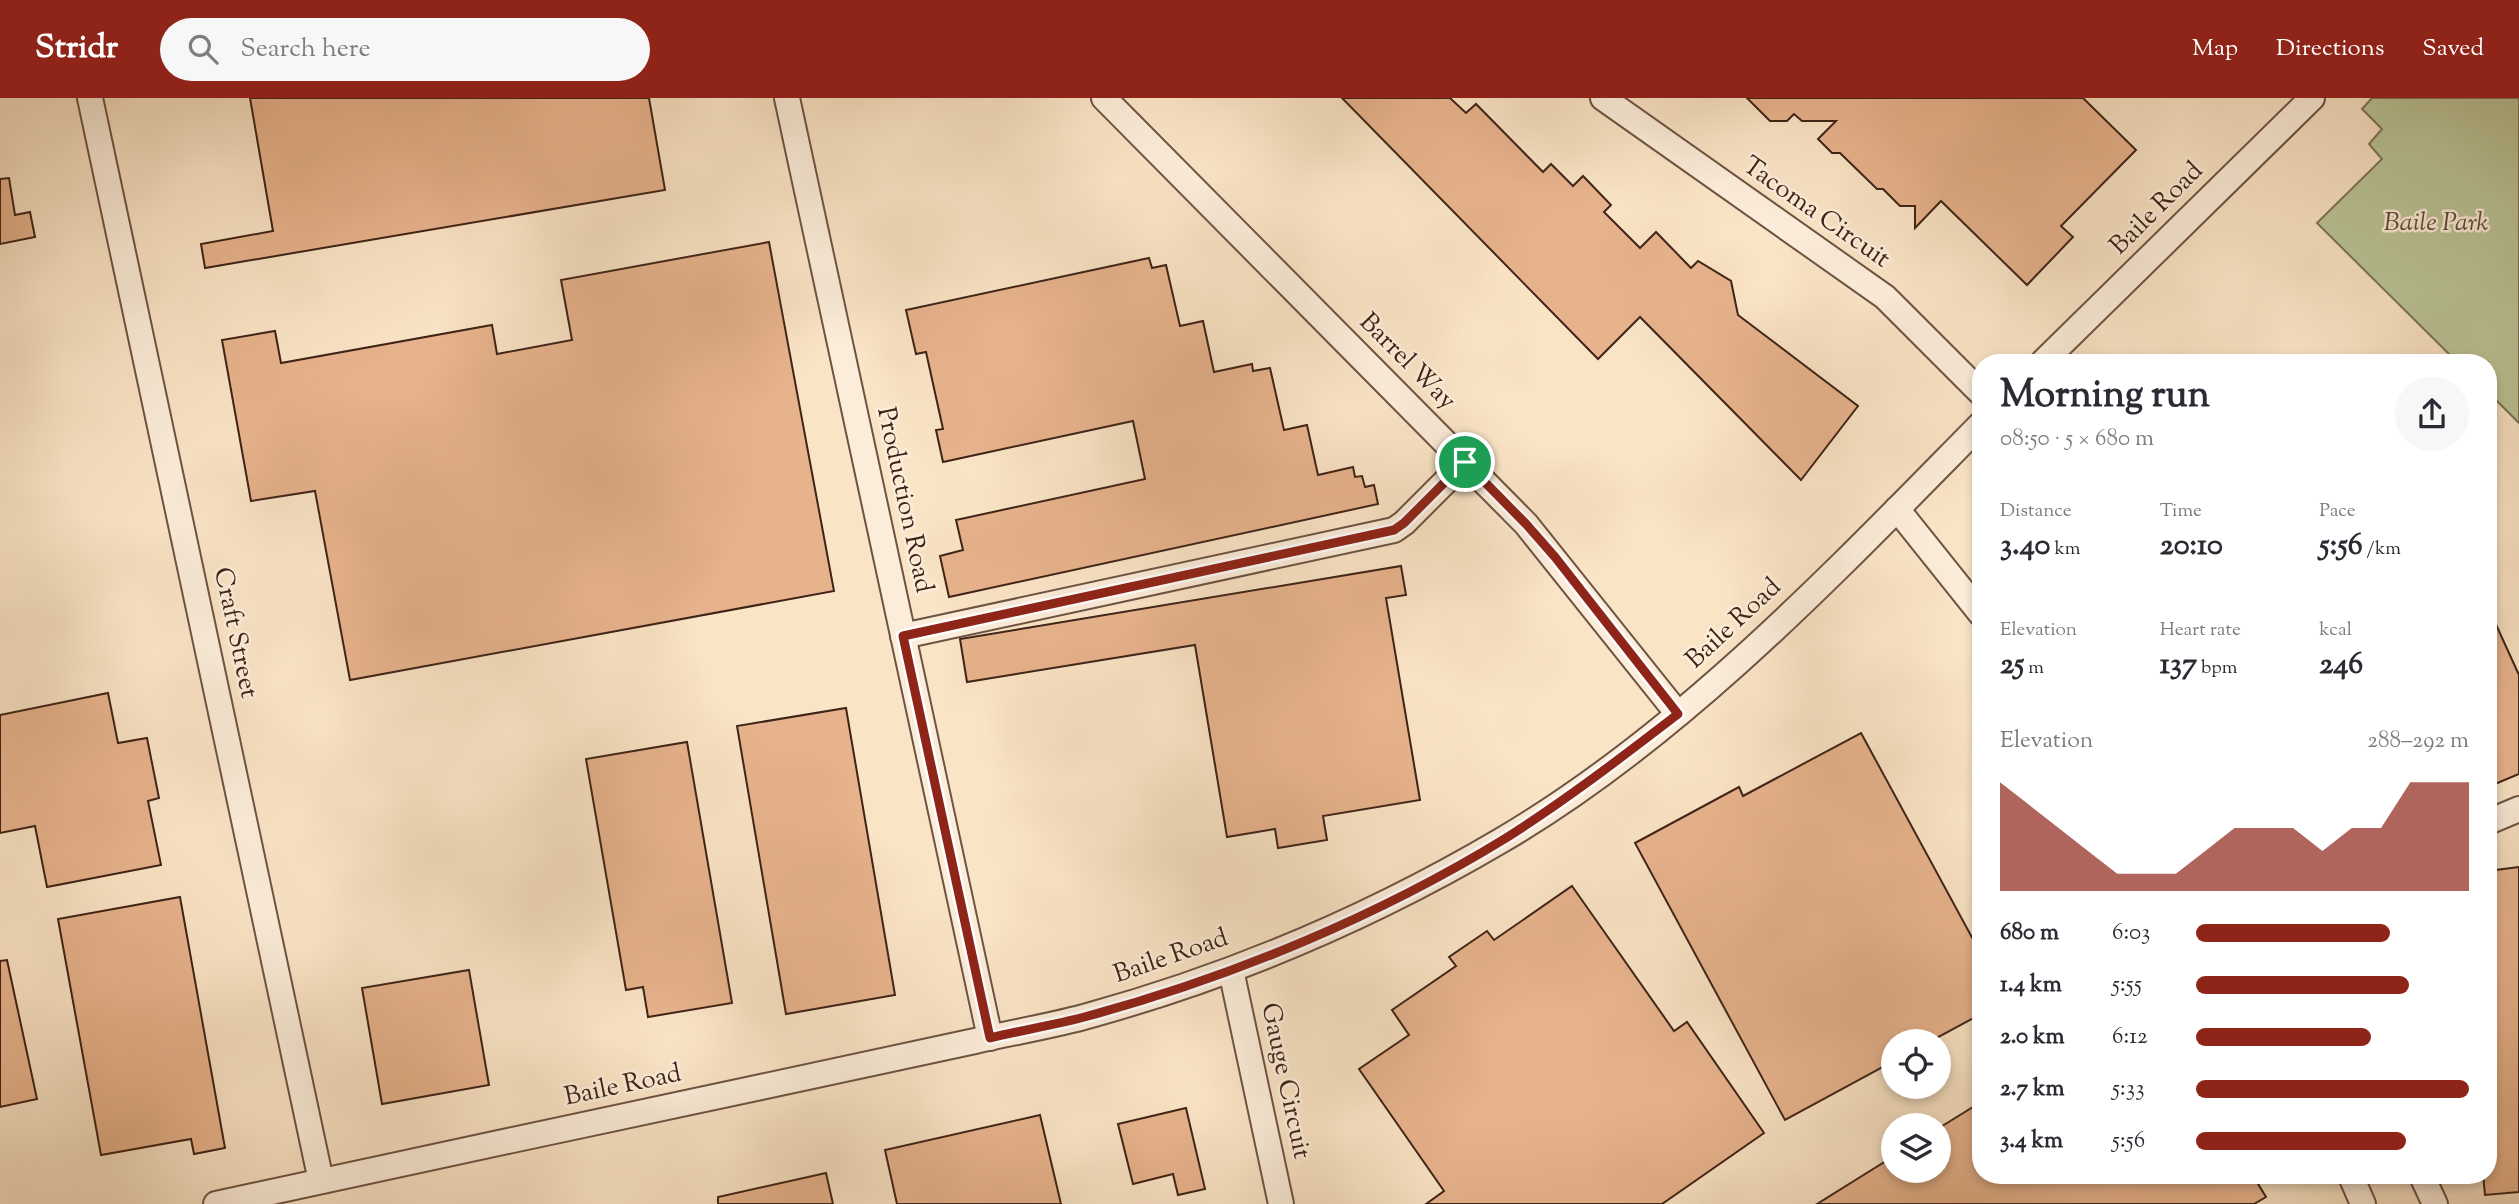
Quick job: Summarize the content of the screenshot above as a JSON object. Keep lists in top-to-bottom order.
{
  "streets": {
    "street": [
      "Baile Road",
      "Tacoma Circuit",
      "Barrel Way",
      "Production Road",
      "Craft Street",
      "Gauge Circuit"
    ]
  },
  "crossings": [
    ["Baile Road", "Barrel Way"],
    ["Baile Road", "Production Road"],
    ["Baile Road", "Craft Street"],
    ["Baile Road", "Gauge Circuit"]
  ],
  "parks": ["Baile Park"],
  "page": {
    "header": "Stridr",
    "search": "Search here",
    "nav": ["Map", "Directions", "Saved"],
    "heading": ["Morning run", "08:50 · 5 × 680 m"],
    "stats": [
      ["Distance", "3.40 km"],
      ["Time", "20:10"],
      ["Pace", "5:56 /km"],
      ["Elevation", "25 m"],
      ["Heart rate", "137 bpm"],
      ["kcal", "246"]
    ],
    "chart": ["Elevation", "288–292 m"],
    "list": [
      {
        "name": "680 m",
        "note": "6:03"
      },
      {
        "name": "1.4 km",
        "note": "5:55"
      },
      {
        "name": "2.0 km",
        "note": "6:12"
      },
      {
        "name": "2.7 km",
        "note": "5:33"
      },
      {
        "name": "3.4 km",
        "note": "5:56"
      }
    ]
  }
}
